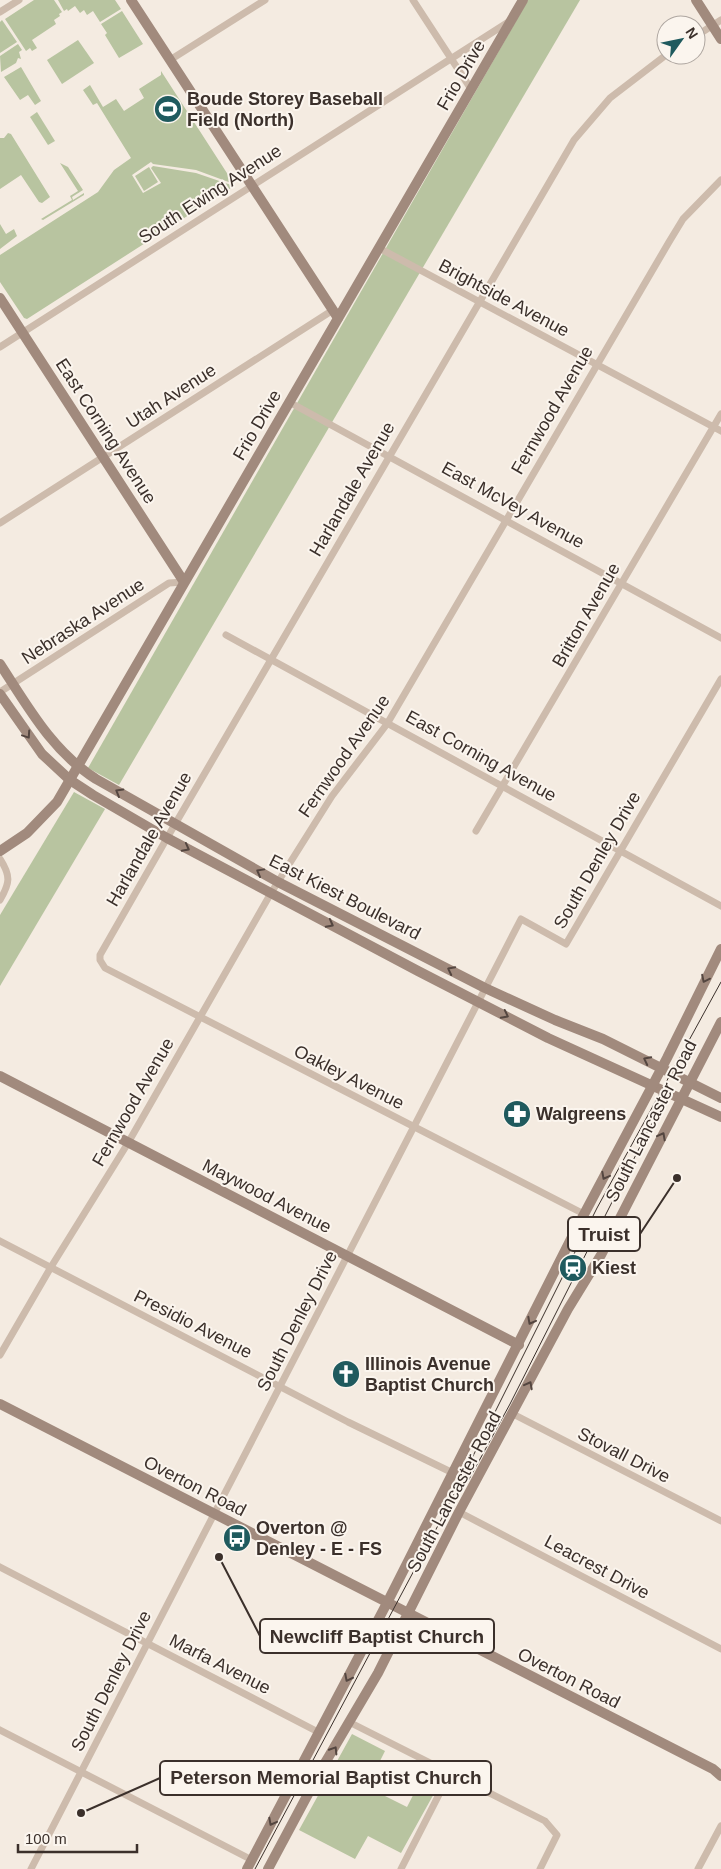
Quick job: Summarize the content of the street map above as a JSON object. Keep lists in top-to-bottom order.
{
  "streets": {
    "main road": [
      "Frio Drive",
      "East Corning Avenue",
      "East Kiest Boulevard",
      "South Lancaster Road",
      "Maywood Avenue",
      "Overton Road"
    ],
    "street": [
      "South Ewing Avenue",
      "Brightside Avenue",
      "Utah Avenue",
      "Fernwood Avenue",
      "Harlandale Avenue",
      "East McVey Avenue",
      "Britton Avenue",
      "Nebraska Avenue",
      "South Denley Drive",
      "Oakley Avenue",
      "Presidio Avenue",
      "Stovall Drive",
      "Leacrest Drive",
      "Marfa Avenue"
    ]
  },
  "crossings": [
    ["Frio Drive", "South Ewing Avenue"],
    ["Frio Drive", "Brightside Avenue"],
    ["Frio Drive", "Utah Avenue"],
    ["Frio Drive", "East Corning Avenue"],
    ["Frio Drive", "East McVey Avenue"],
    ["Frio Drive", "Nebraska Avenue"],
    ["Frio Drive", "East Kiest Boulevard"],
    ["South Ewing Avenue", "East Corning Avenue"],
    ["Brightside Avenue", "Fernwood Avenue"],
    ["Brightside Avenue", "Harlandale Avenue"],
    ["Brightside Avenue", "Britton Avenue"],
    ["Utah Avenue", "East Corning Avenue"],
    ["Fernwood Avenue", "East Corning Avenue"],
    ["Fernwood Avenue", "East McVey Avenue"],
    ["Fernwood Avenue", "East Kiest Boulevard"],
    ["Fernwood Avenue", "Oakley Avenue"],
    ["Fernwood Avenue", "Maywood Avenue"],
    ["Fernwood Avenue", "Presidio Avenue"],
    ["East Corning Avenue", "Harlandale Avenue"],
    ["East Corning Avenue", "Britton Avenue"],
    ["East Corning Avenue", "Nebraska Avenue"],
    ["East Corning Avenue", "South Denley Drive"],
    ["Harlandale Avenue", "East McVey Avenue"],
    ["Harlandale Avenue", "East Kiest Boulevard"],
    ["Harlandale Avenue", "Oakley Avenue"],
    ["East McVey Avenue", "Britton Avenue"],
    ["Nebraska Avenue", "East Kiest Boulevard"],
    ["South Denley Drive", "East Kiest Boulevard"],
    ["South Denley Drive", "Oakley Avenue"],
    ["South Denley Drive", "Maywood Avenue"],
    ["South Denley Drive", "Presidio Avenue"],
    ["South Denley Drive", "Overton Road"],
    ["South Denley Drive", "Marfa Avenue"],
    ["East Kiest Boulevard", "South Lancaster Road"],
    ["Oakley Avenue", "South Lancaster Road"],
    ["South Lancaster Road", "Maywood Avenue"],
    ["South Lancaster Road", "Presidio Avenue"],
    ["South Lancaster Road", "Stovall Drive"],
    ["South Lancaster Road", "Overton Road"],
    ["South Lancaster Road", "Leacrest Drive"],
    ["South Lancaster Road", "Marfa Avenue"]
  ],
  "places": {
    "sports": ["Boude Storey Baseball Field (North)"],
    "pharmacy": ["Walgreens"],
    "other": ["Truist", "Newcliff Baptist Church", "Peterson Memorial Baptist Church"],
    "station": ["Kiest"],
    "church": ["Illinois Avenue Baptist Church"],
    "bus stop": ["Overton @ Denley - E - FS"]
  },
  "scale_bar": "100 m",
  "north": "top right"
}
